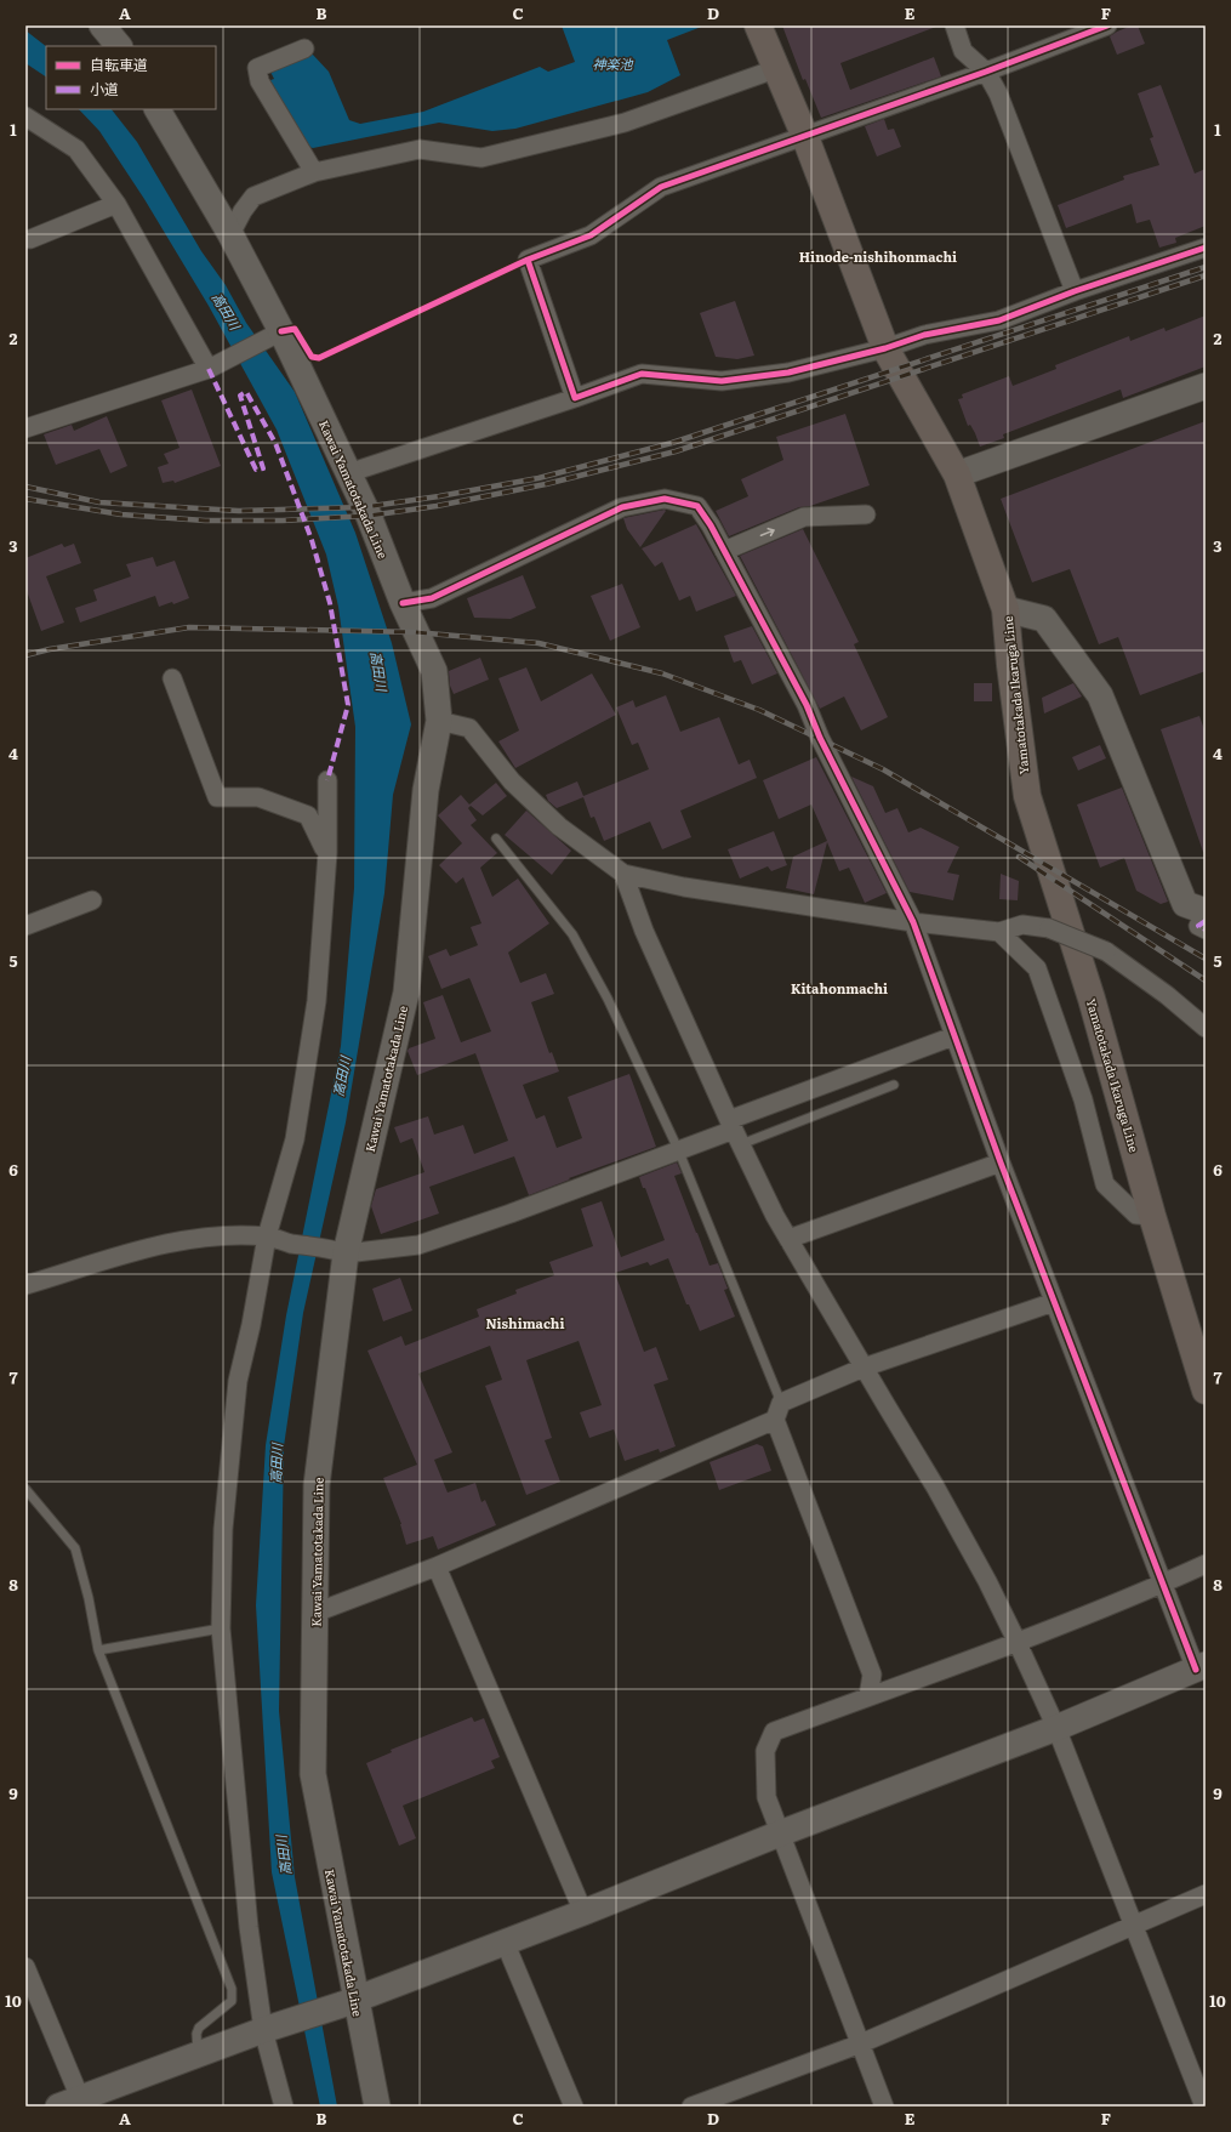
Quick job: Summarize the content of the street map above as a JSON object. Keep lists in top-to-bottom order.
{
  "streets": {
    "main road": ["Kawai Yamatotakada Line", "Yamatotakada Ikaruga Line"]
  },
  "districts": ["Hinode-nishihonmachi", "Kitahonmachi", "Nishimachi"],
  "water": ["神楽池", "高田川"],
  "legend": ["自転車道", "小道"],
  "grid": {
    "columns": [
      "A",
      "B",
      "C",
      "D",
      "E",
      "F"
    ],
    "rows": [
      "1",
      "2",
      "3",
      "4",
      "5",
      "6",
      "7",
      "8",
      "9",
      "10"
    ]
  }
}
